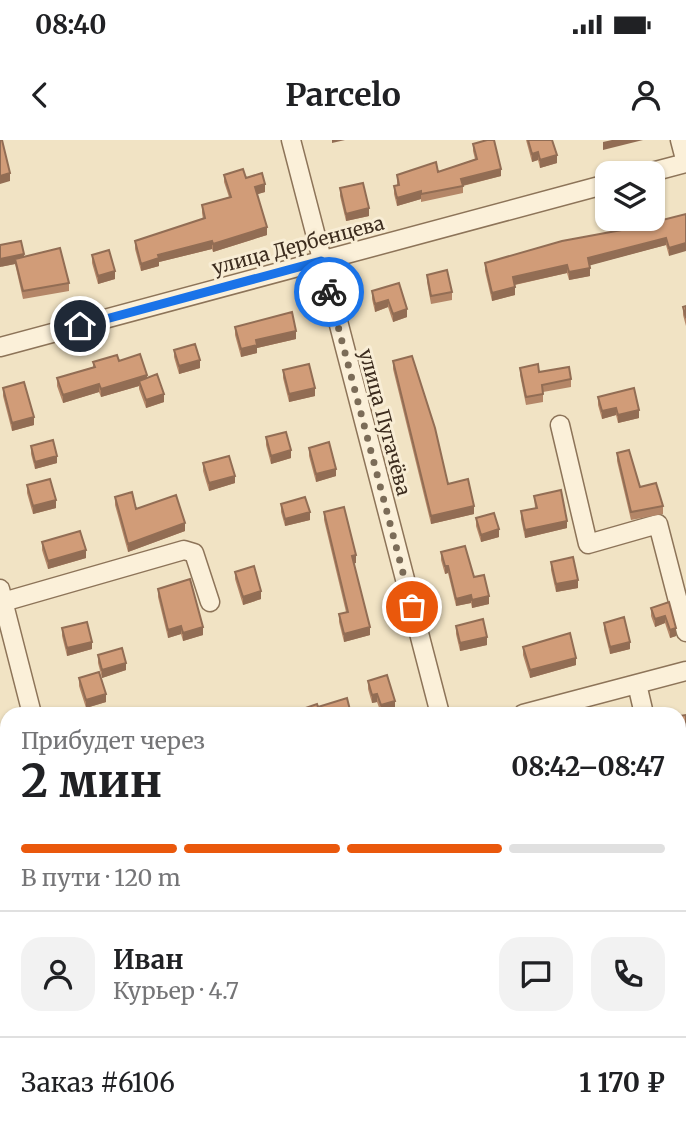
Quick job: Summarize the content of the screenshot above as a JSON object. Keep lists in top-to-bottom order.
{
  "streets": {
    "street": ["улица Дербенцева", "улица Пугачёва"]
  },
  "crossings": [
    ["улица Дербенцева", "улица Пугачёва"]
  ],
  "page": {
    "status": "08:40",
    "header": "Parcelo",
    "heading": ["2 мин", "Прибудет через", "08:42–08:47"],
    "panel": [
      "Иван",
      "Курьер · 4.7",
      "Заказ #6106",
      "1 170 ₽"
    ],
    "bar": "В пути · 120 m"
  }
}
